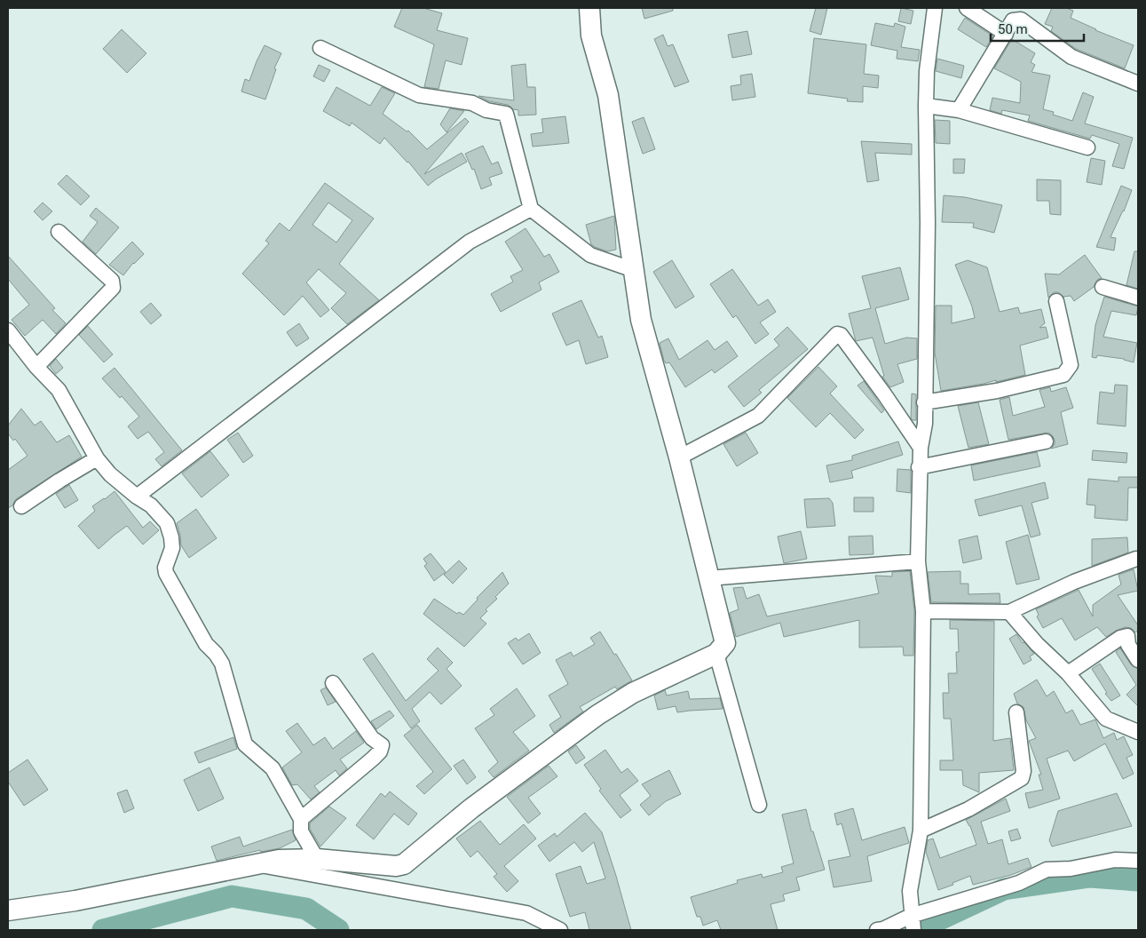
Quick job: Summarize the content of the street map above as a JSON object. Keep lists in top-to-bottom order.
{
  "scale_bar": "50 m"
}
